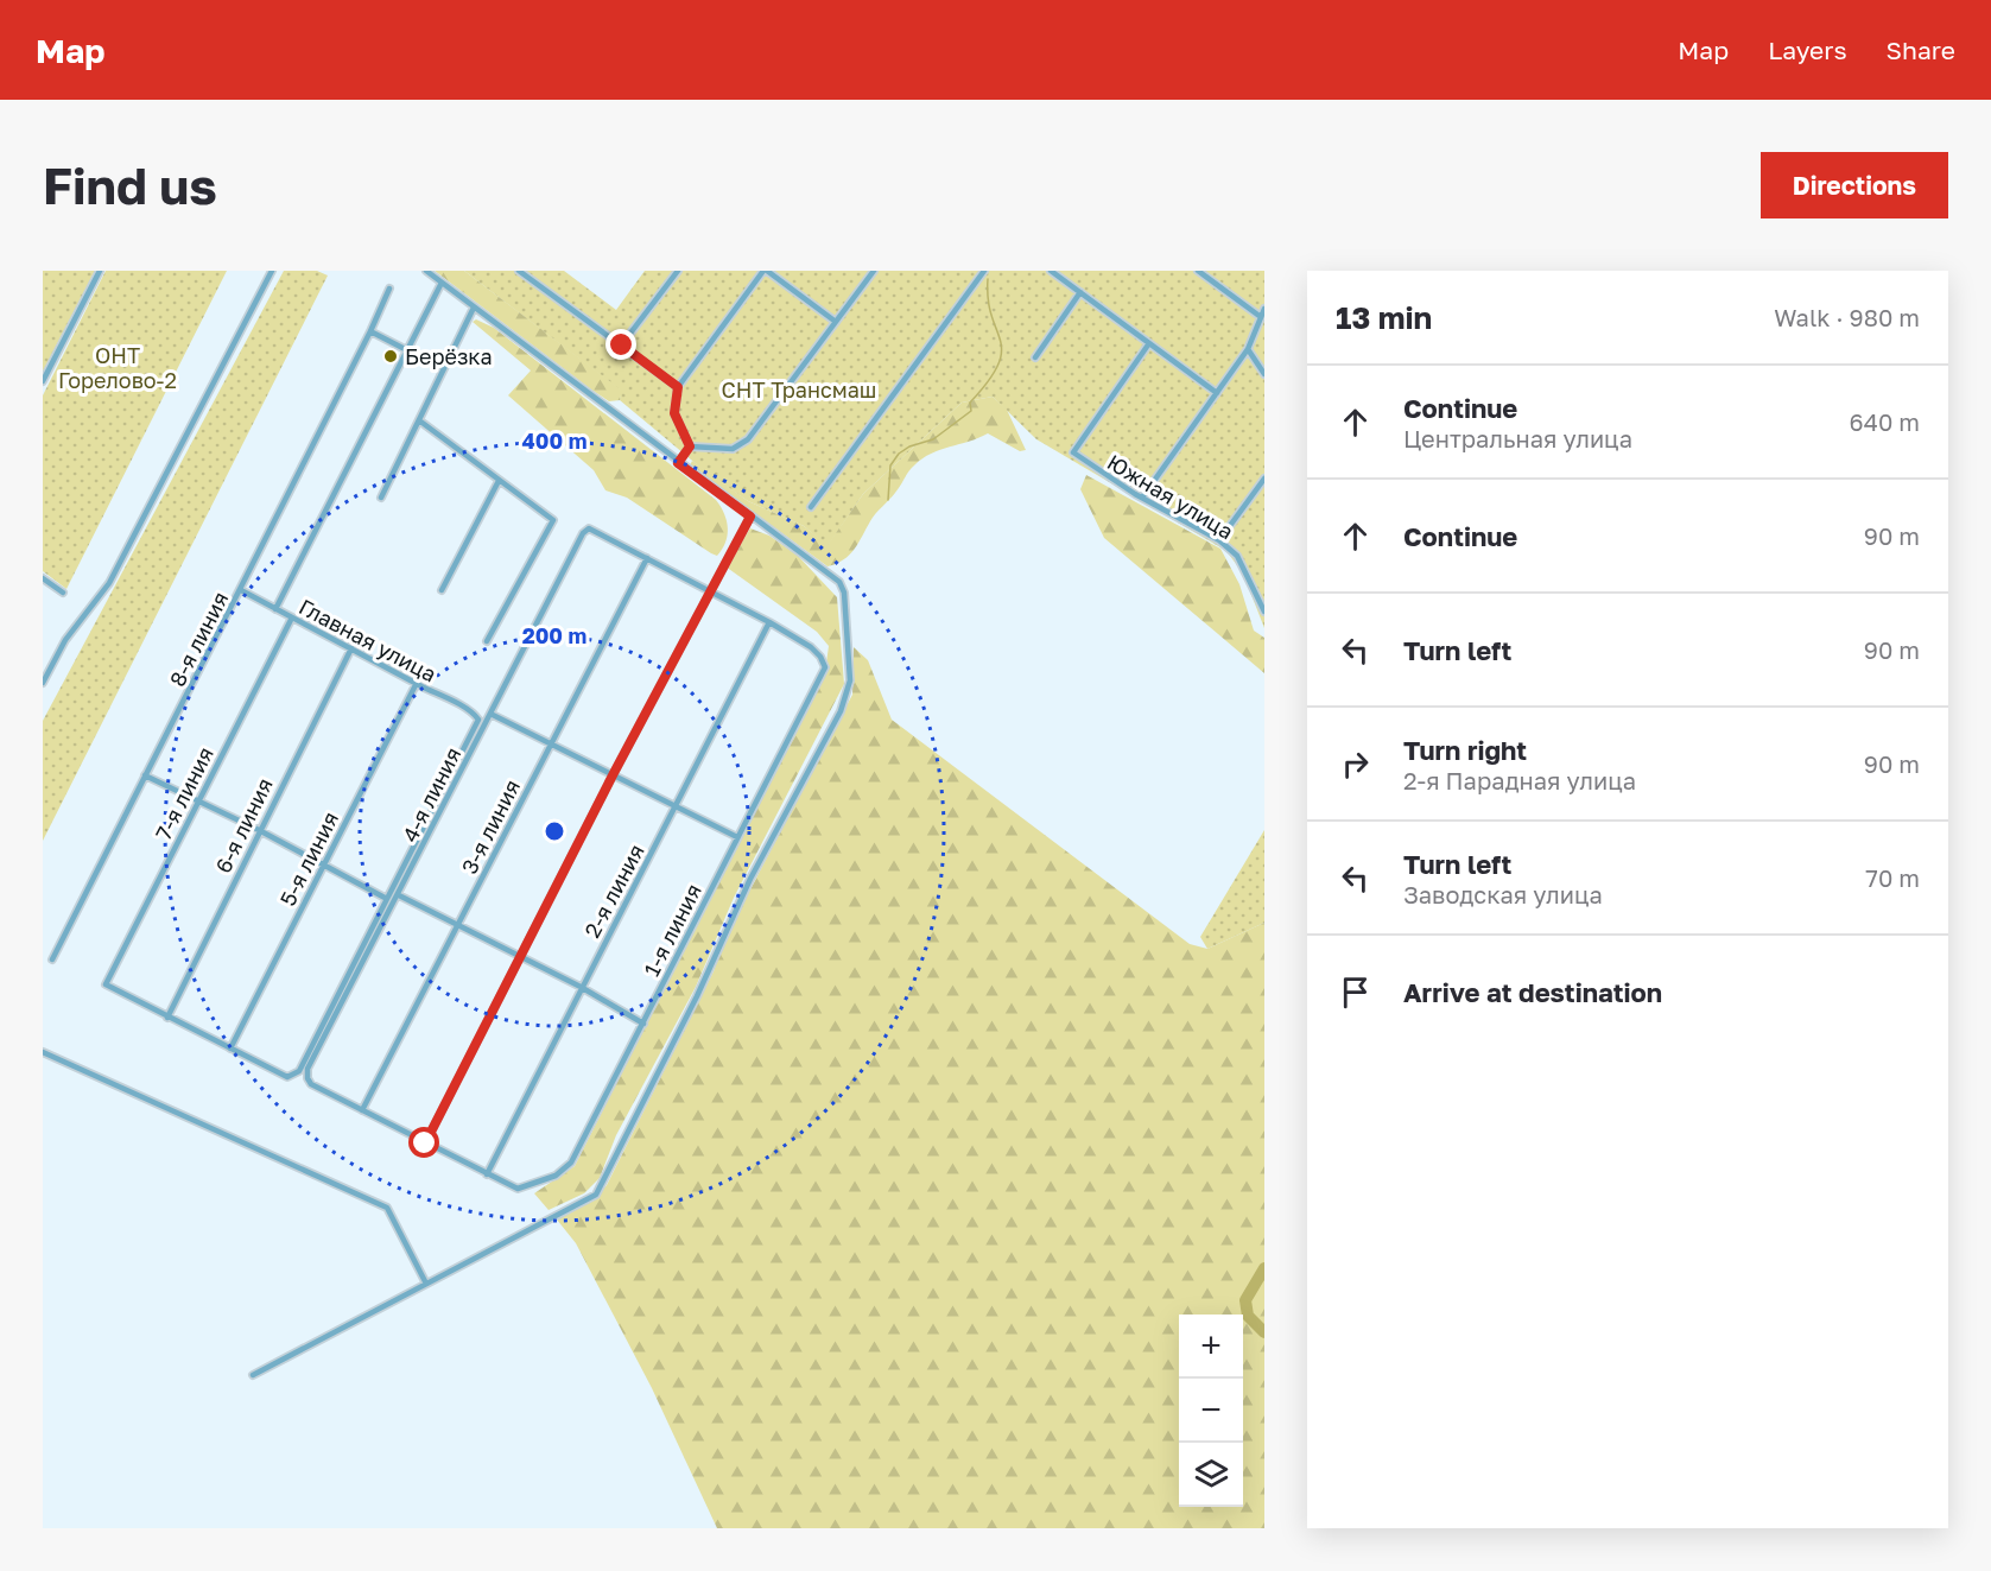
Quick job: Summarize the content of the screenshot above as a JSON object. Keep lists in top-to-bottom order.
{
  "streets": {
    "street": [
      "Южная улица",
      "8-я линия",
      "Главная улица",
      "7-я линия",
      "4-я линия",
      "6-я линия",
      "3-я линия",
      "5-я линия",
      "2-я линия",
      "1-я линия"
    ]
  },
  "crossings": [
    ["8-я линия", "Главная улица"],
    ["Главная улица", "7-я линия"],
    ["Главная улица", "6-я линия"],
    ["Главная улица", "5-я линия"],
    ["7-я линия", "6-я линия"],
    ["4-я линия", "3-я линия"],
    ["2-я линия", "1-я линия"]
  ],
  "parks": ["ОНТ Горелово-2", "СНТ Трансмаш"],
  "places": ["Берёзка"],
  "page": {
    "header": "Map",
    "nav": ["Map", "Layers", "Share"],
    "buttons": "Directions",
    "title": "Find us",
    "heading": ["13 min", "Walk · 980 m"],
    "list": [
      ["Continue", "Центральная улица", "640 m"],
      ["Continue", "90 m"],
      ["Turn left", "90 m"],
      ["Turn right", "2-я Парадная улица", "90 m"],
      ["Turn left", "Заводская улица", "70 m"],
      "Arrive at destination"
    ],
    "map_buttons": ["+", "−"]
  },
  "rings": ["400 m", "200 m"]
}
